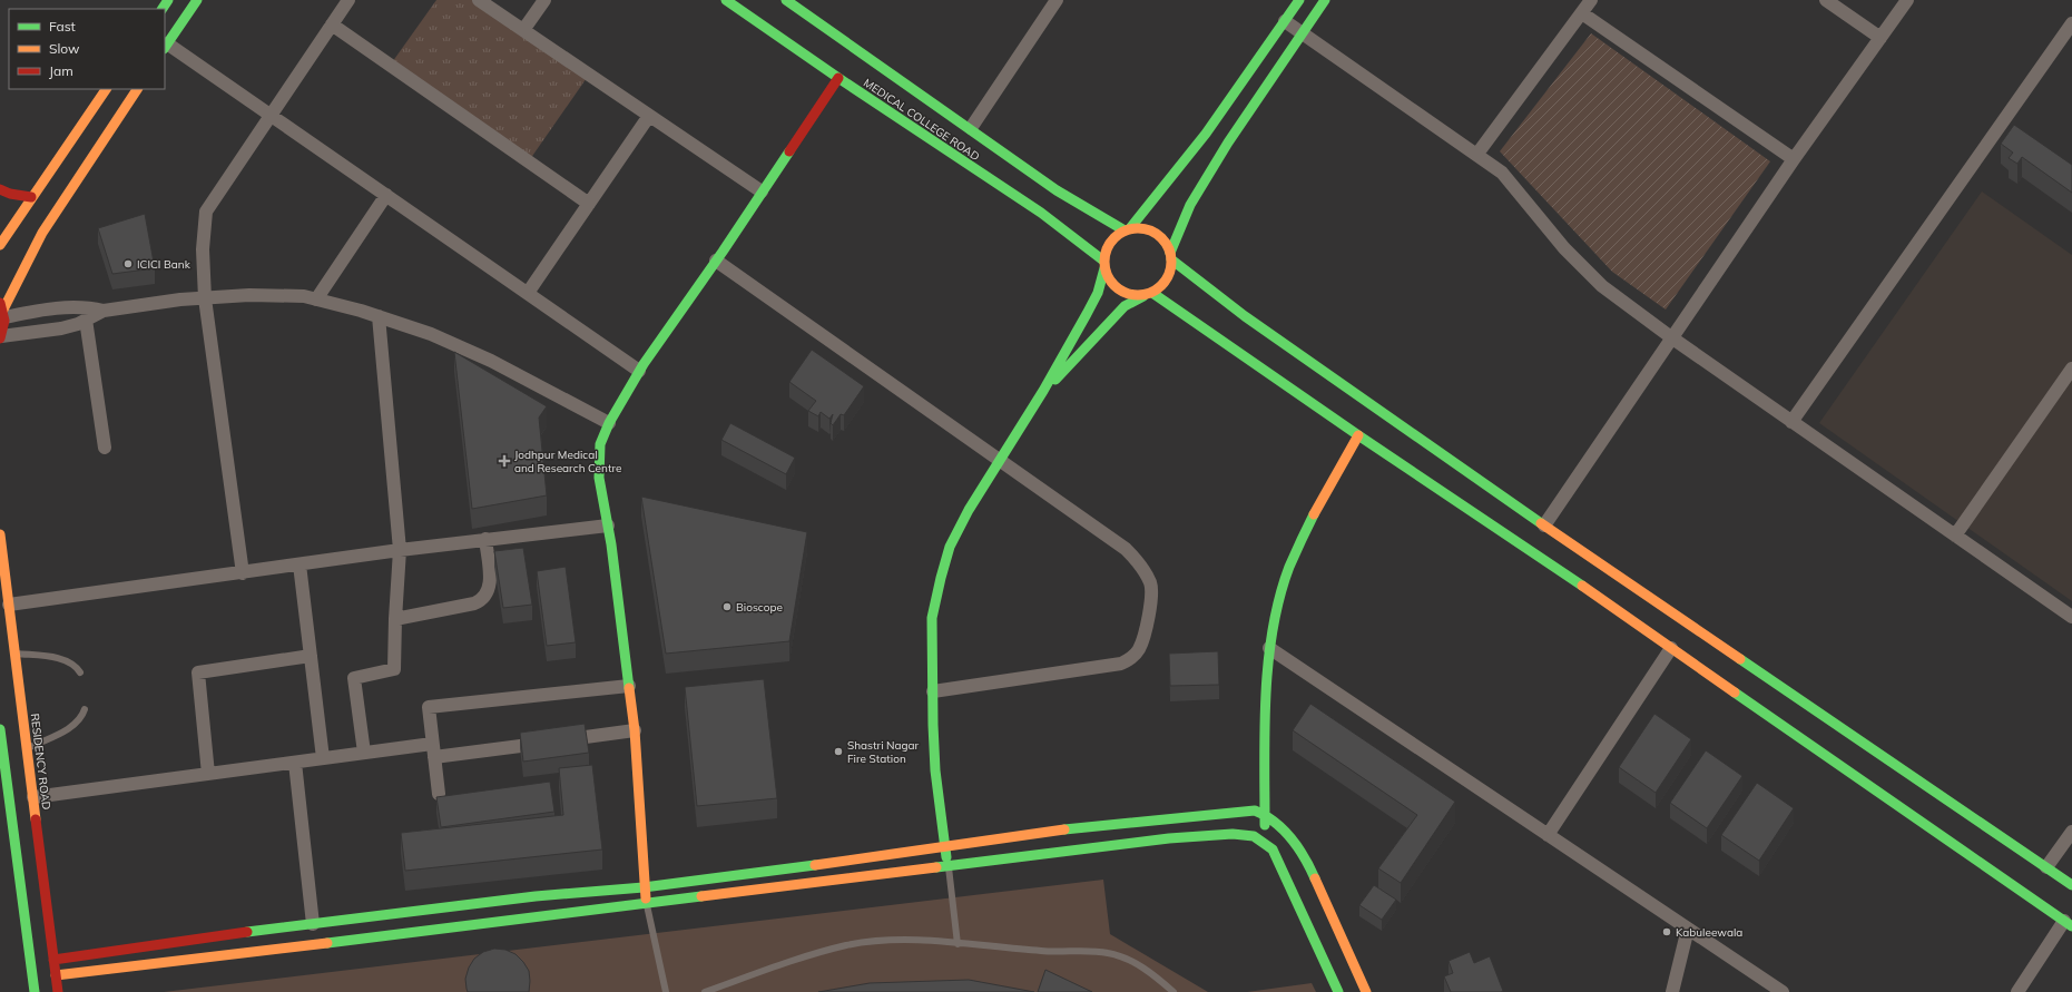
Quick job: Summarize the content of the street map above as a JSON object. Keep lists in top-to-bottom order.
{
  "streets": {
    "street": ["MEDICAL COLLEGE ROAD", "RESIDENCY ROAD"]
  },
  "places": {
    "other": [
      "ICICI Bank",
      "Bioscope",
      "Shastri Nagar Fire Station",
      "Kabuleewala"
    ],
    "health": ["Jodhpur Medical and Research Centre"]
  },
  "legend": ["Fast", "Slow", "Jam"]
}
